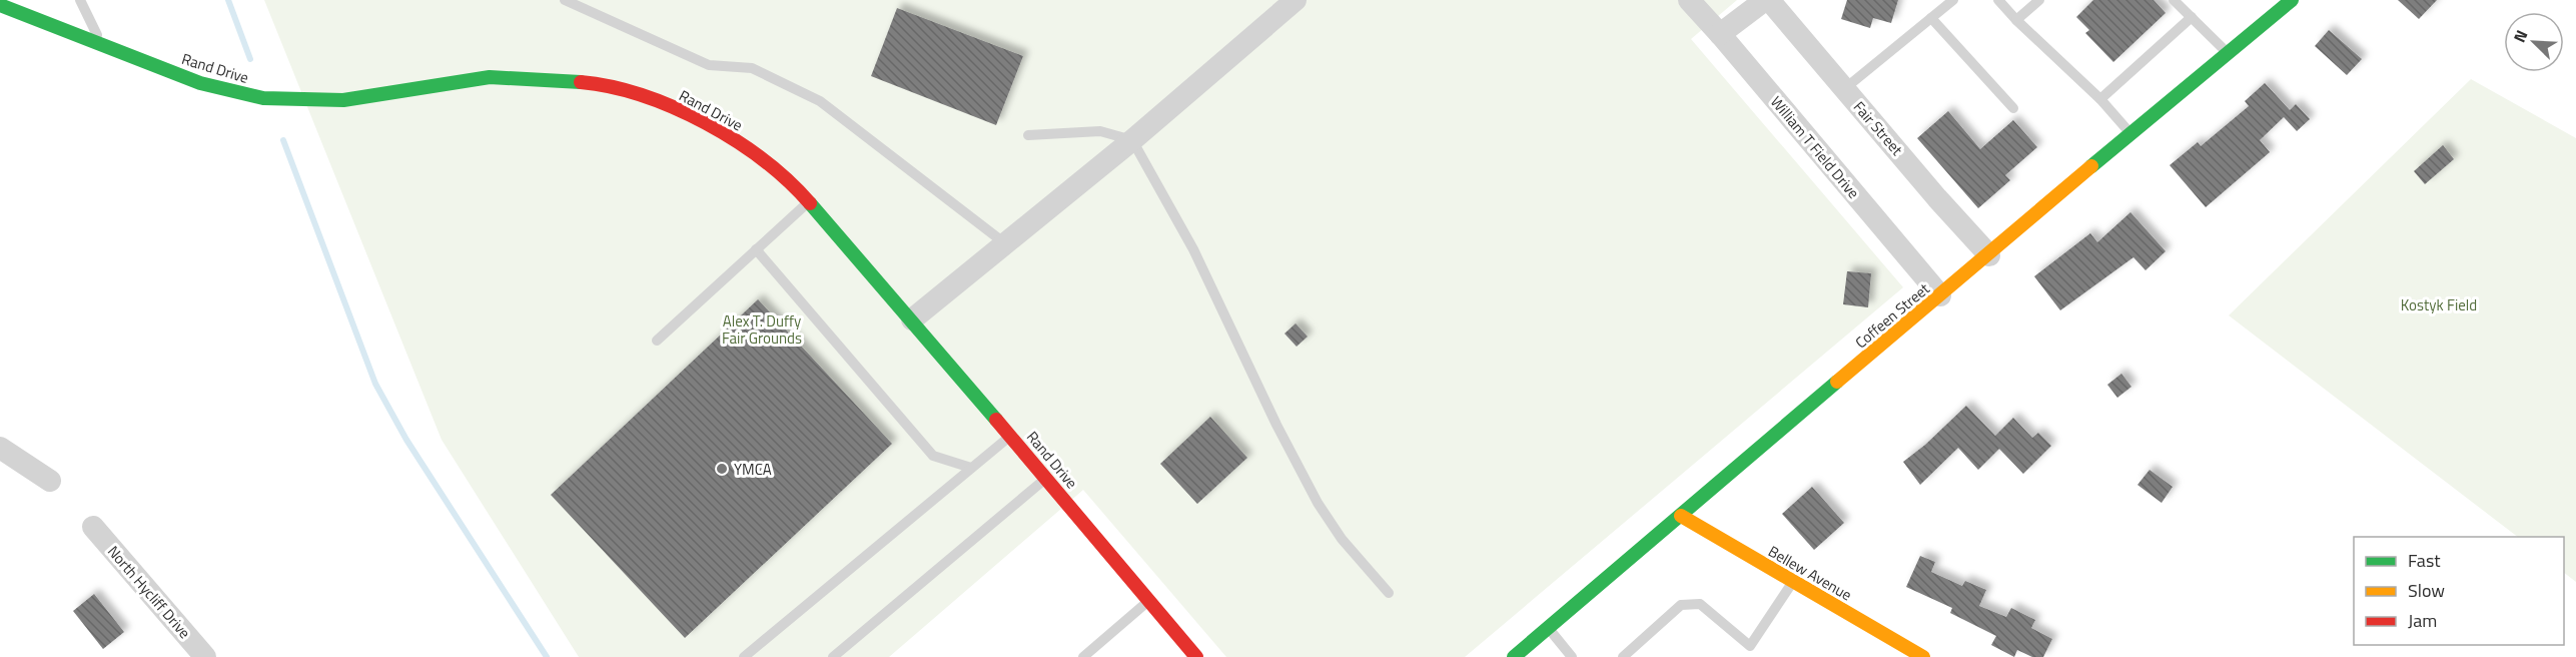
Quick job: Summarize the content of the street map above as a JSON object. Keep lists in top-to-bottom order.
{
  "streets": {
    "street": [
      "Rand Drive",
      "Fair Street",
      "William T Field Drive",
      "Coffeen Street",
      "Bellew Avenue",
      "North Hycliff Drive"
    ]
  },
  "crossings": [
    ["Fair Street", "Coffeen Street"],
    ["William T Field Drive", "Coffeen Street"],
    ["Coffeen Street", "Bellew Avenue"]
  ],
  "parks": ["Kostyk Field", "Alex T. Duffy Fair Grounds"],
  "places": ["YMCA"],
  "legend": ["Fast", "Slow", "Jam"],
  "north": "top left"
}
